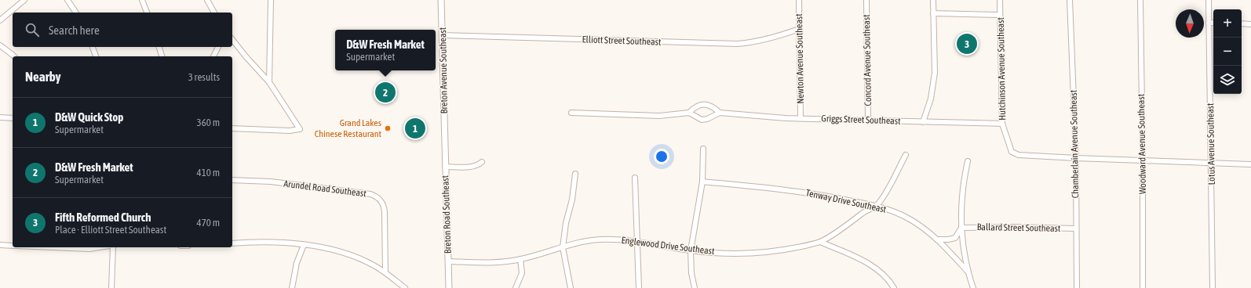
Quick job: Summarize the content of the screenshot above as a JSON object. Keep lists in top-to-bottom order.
{
  "streets": {
    "main road": ["Breton Avenue Southeast", "Breton Road Southeast"],
    "street": [
      "Elliott Street Southeast",
      "Newton Avenue Southeast",
      "Concord Avenue Southeast",
      "Hutchinson Avenue Southeast",
      "Griggs Street Southeast",
      "Chamberlain Avenue Southeast",
      "Woodward Avenue Southeast",
      "Lotus Avenue Southeast",
      "Arundel Road Southeast",
      "Tenway Drive Southeast",
      "Ballard Street Southeast",
      "Englewood Drive Southeast"
    ]
  },
  "crossings": [
    ["Elliott Street Southeast", "Newton Avenue Southeast"],
    ["Elliott Street Southeast", "Breton Avenue Southeast"],
    ["Newton Avenue Southeast", "Griggs Street Southeast"],
    ["Concord Avenue Southeast", "Griggs Street Southeast"],
    ["Hutchinson Avenue Southeast", "Griggs Street Southeast"],
    ["Hutchinson Avenue Southeast", "Chamberlain Avenue Southeast"],
    ["Breton Avenue Southeast", "Breton Road Southeast"],
    ["Chamberlain Avenue Southeast", "Ballard Street Southeast"],
    ["Tenway Drive Southeast", "Englewood Drive Southeast"],
    ["Breton Road Southeast", "Englewood Drive Southeast"]
  ],
  "places": ["Grand Lakes Chinese Restaurant"],
  "north": "bottom",
  "page": {
    "map_buttons": ["+", "−"],
    "search": "Search here",
    "popup": ["D&W Fresh Market", "Supermarket"],
    "pins": ["3", "2", "1"],
    "heading": ["Nearby", "3 results"],
    "list": [
      {
        "mark": "1",
        "name": "D&W Quick Stop",
        "note": "Supermarket",
        "value": "360 m"
      },
      {
        "mark": "2",
        "name": "D&W Fresh Market",
        "note": "Supermarket",
        "value": "410 m"
      },
      {
        "mark": "3",
        "name": "Fifth Reformed Church",
        "note": "Place · Elliott Street Southeast",
        "value": "470 m"
      }
    ]
  }
}
